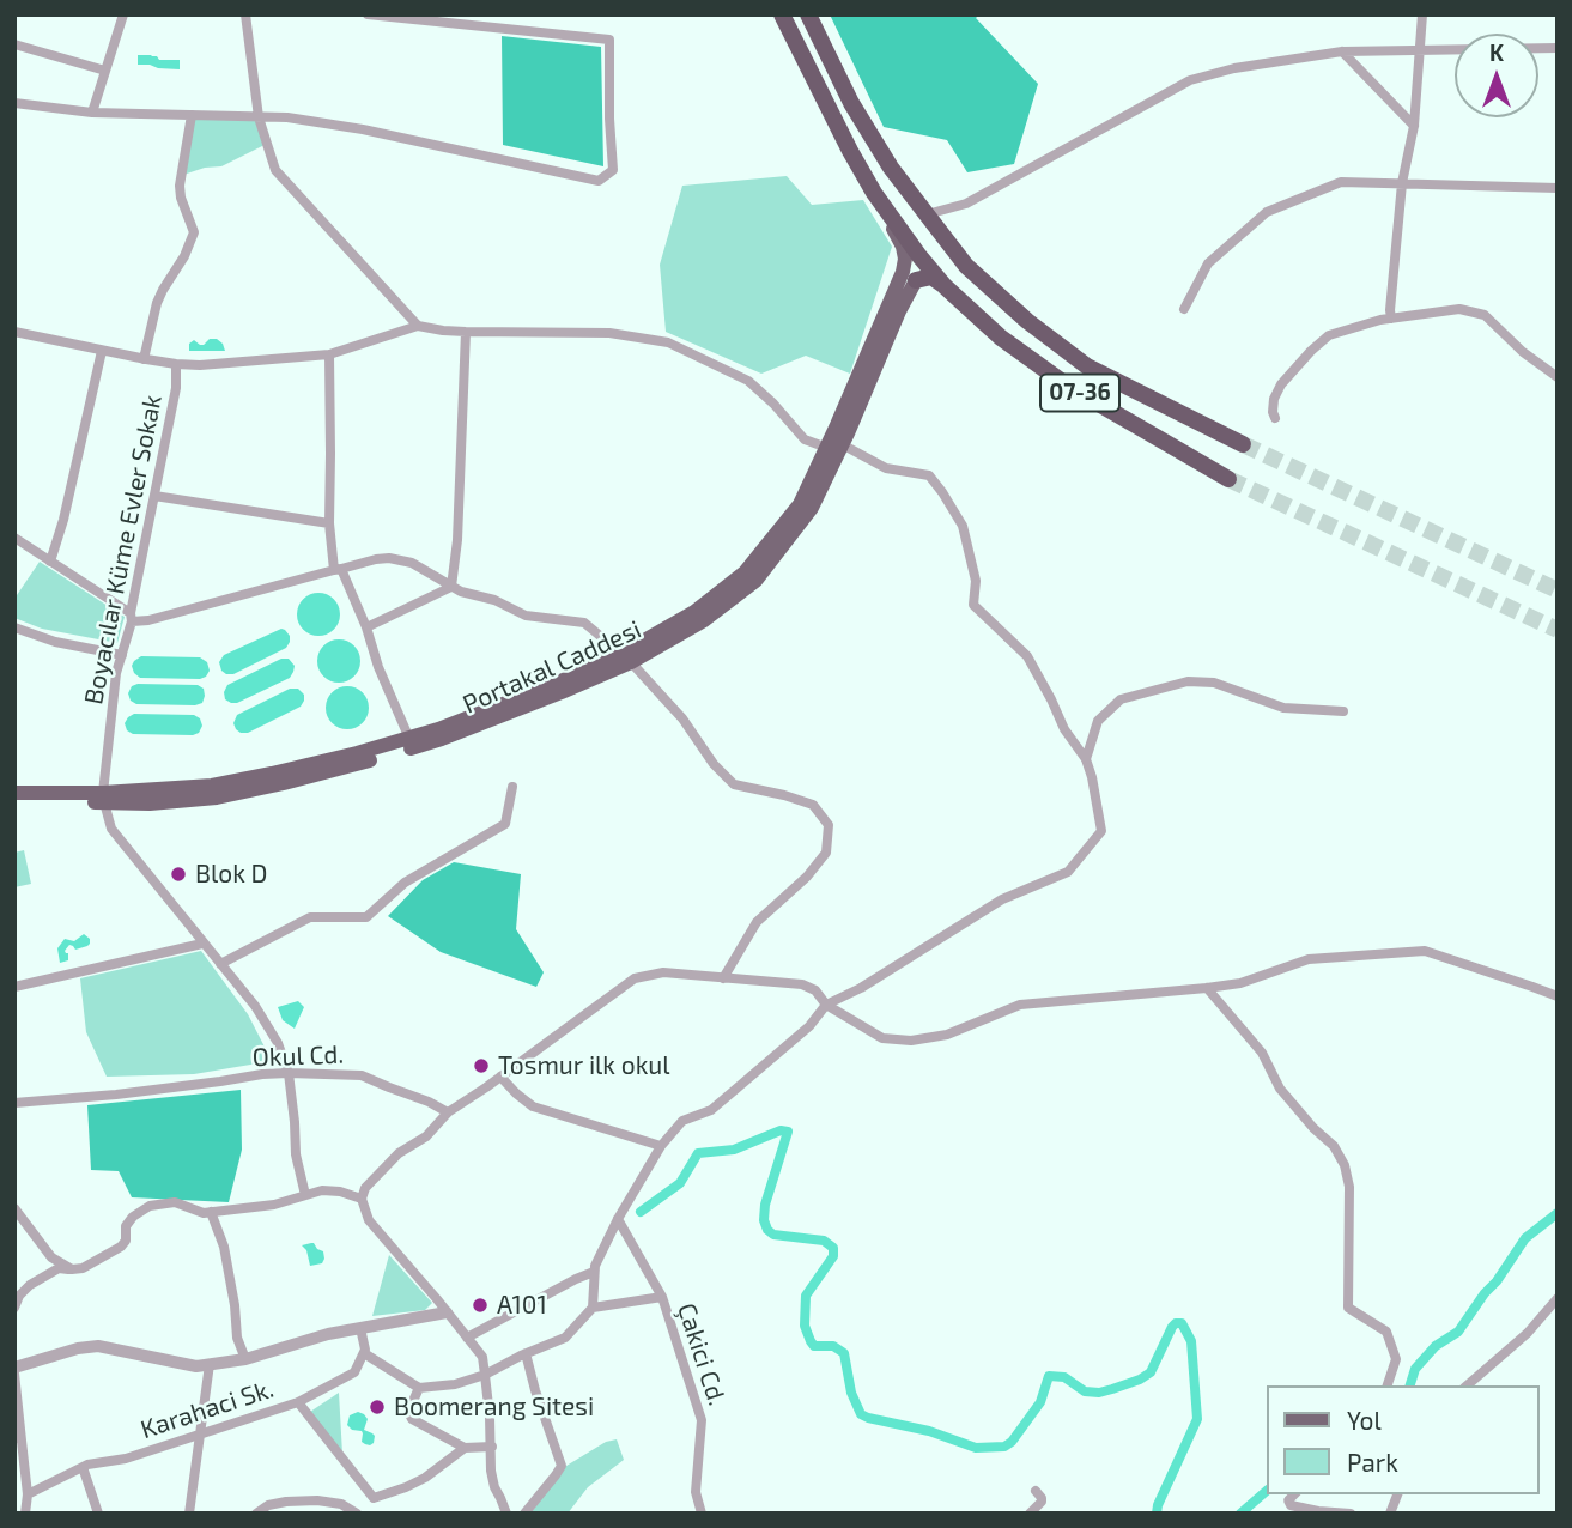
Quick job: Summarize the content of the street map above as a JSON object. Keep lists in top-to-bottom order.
{
  "streets": {
    "highway": ["07-36"],
    "main road": ["Portakal Caddesi"],
    "street": [
      "Boyacılar Küme Evler Sokak",
      "Okul Cd.",
      "Çakici Cd.",
      "Karahaci Sk."
    ]
  },
  "crossings": [
    ["Boyacılar Küme Evler Sokak", "Portakal Caddesi"]
  ],
  "places": [
    "Blok D",
    "Tosmur ilk okul",
    "A101",
    "Boomerang Sitesi"
  ],
  "legend": ["Yol", "Park"],
  "north": "top"
}
